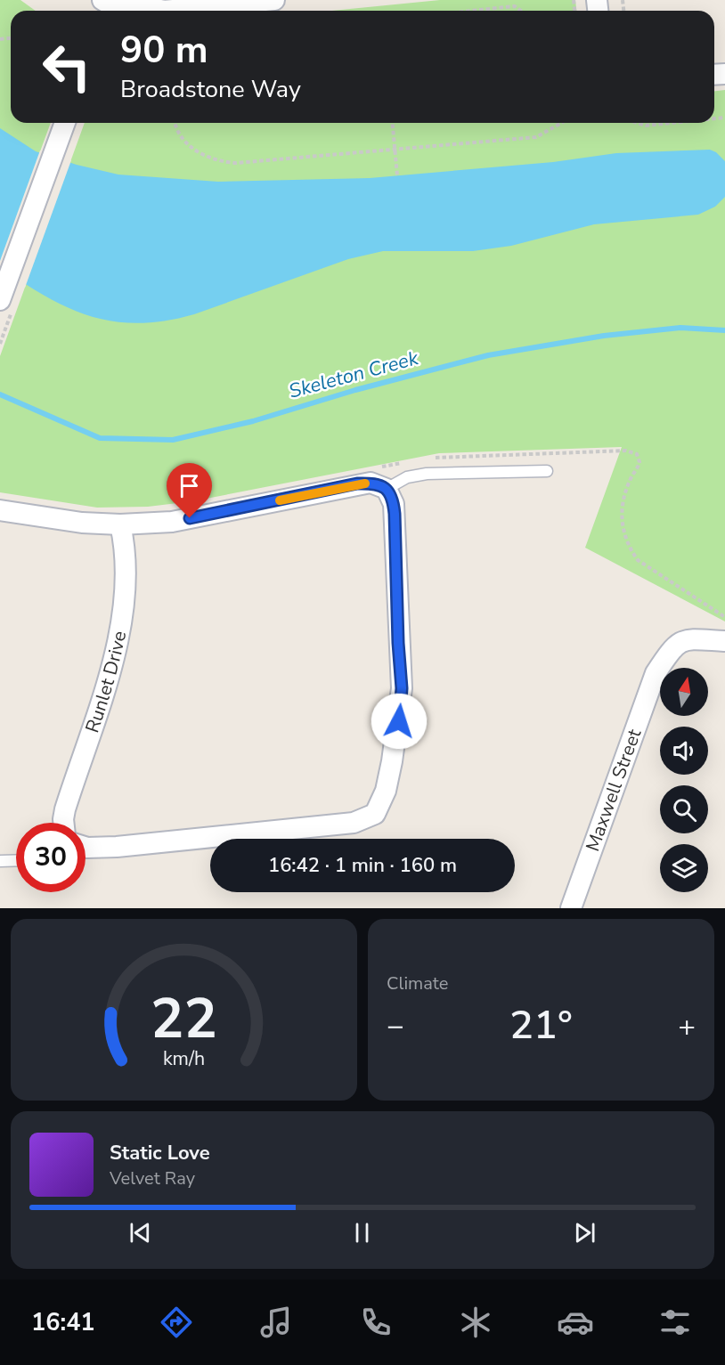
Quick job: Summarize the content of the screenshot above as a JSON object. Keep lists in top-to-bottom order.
{
  "streets": {
    "street": ["Runlet Drive", "Maxwell Street"]
  },
  "water": ["Skeleton Creek"],
  "north": "top",
  "page": {
    "turn": ["90 m", "Broadstone Way"],
    "limit": "30",
    "trip": "16:42 · 1 min · 160 m",
    "tile": "Climate",
    "heat": ["−", "21°", "+"],
    "song": ["Static Love", "Velvet Ray"],
    "tabs": "16:41",
    "gauge": ["22", "km/h"]
  }
}
